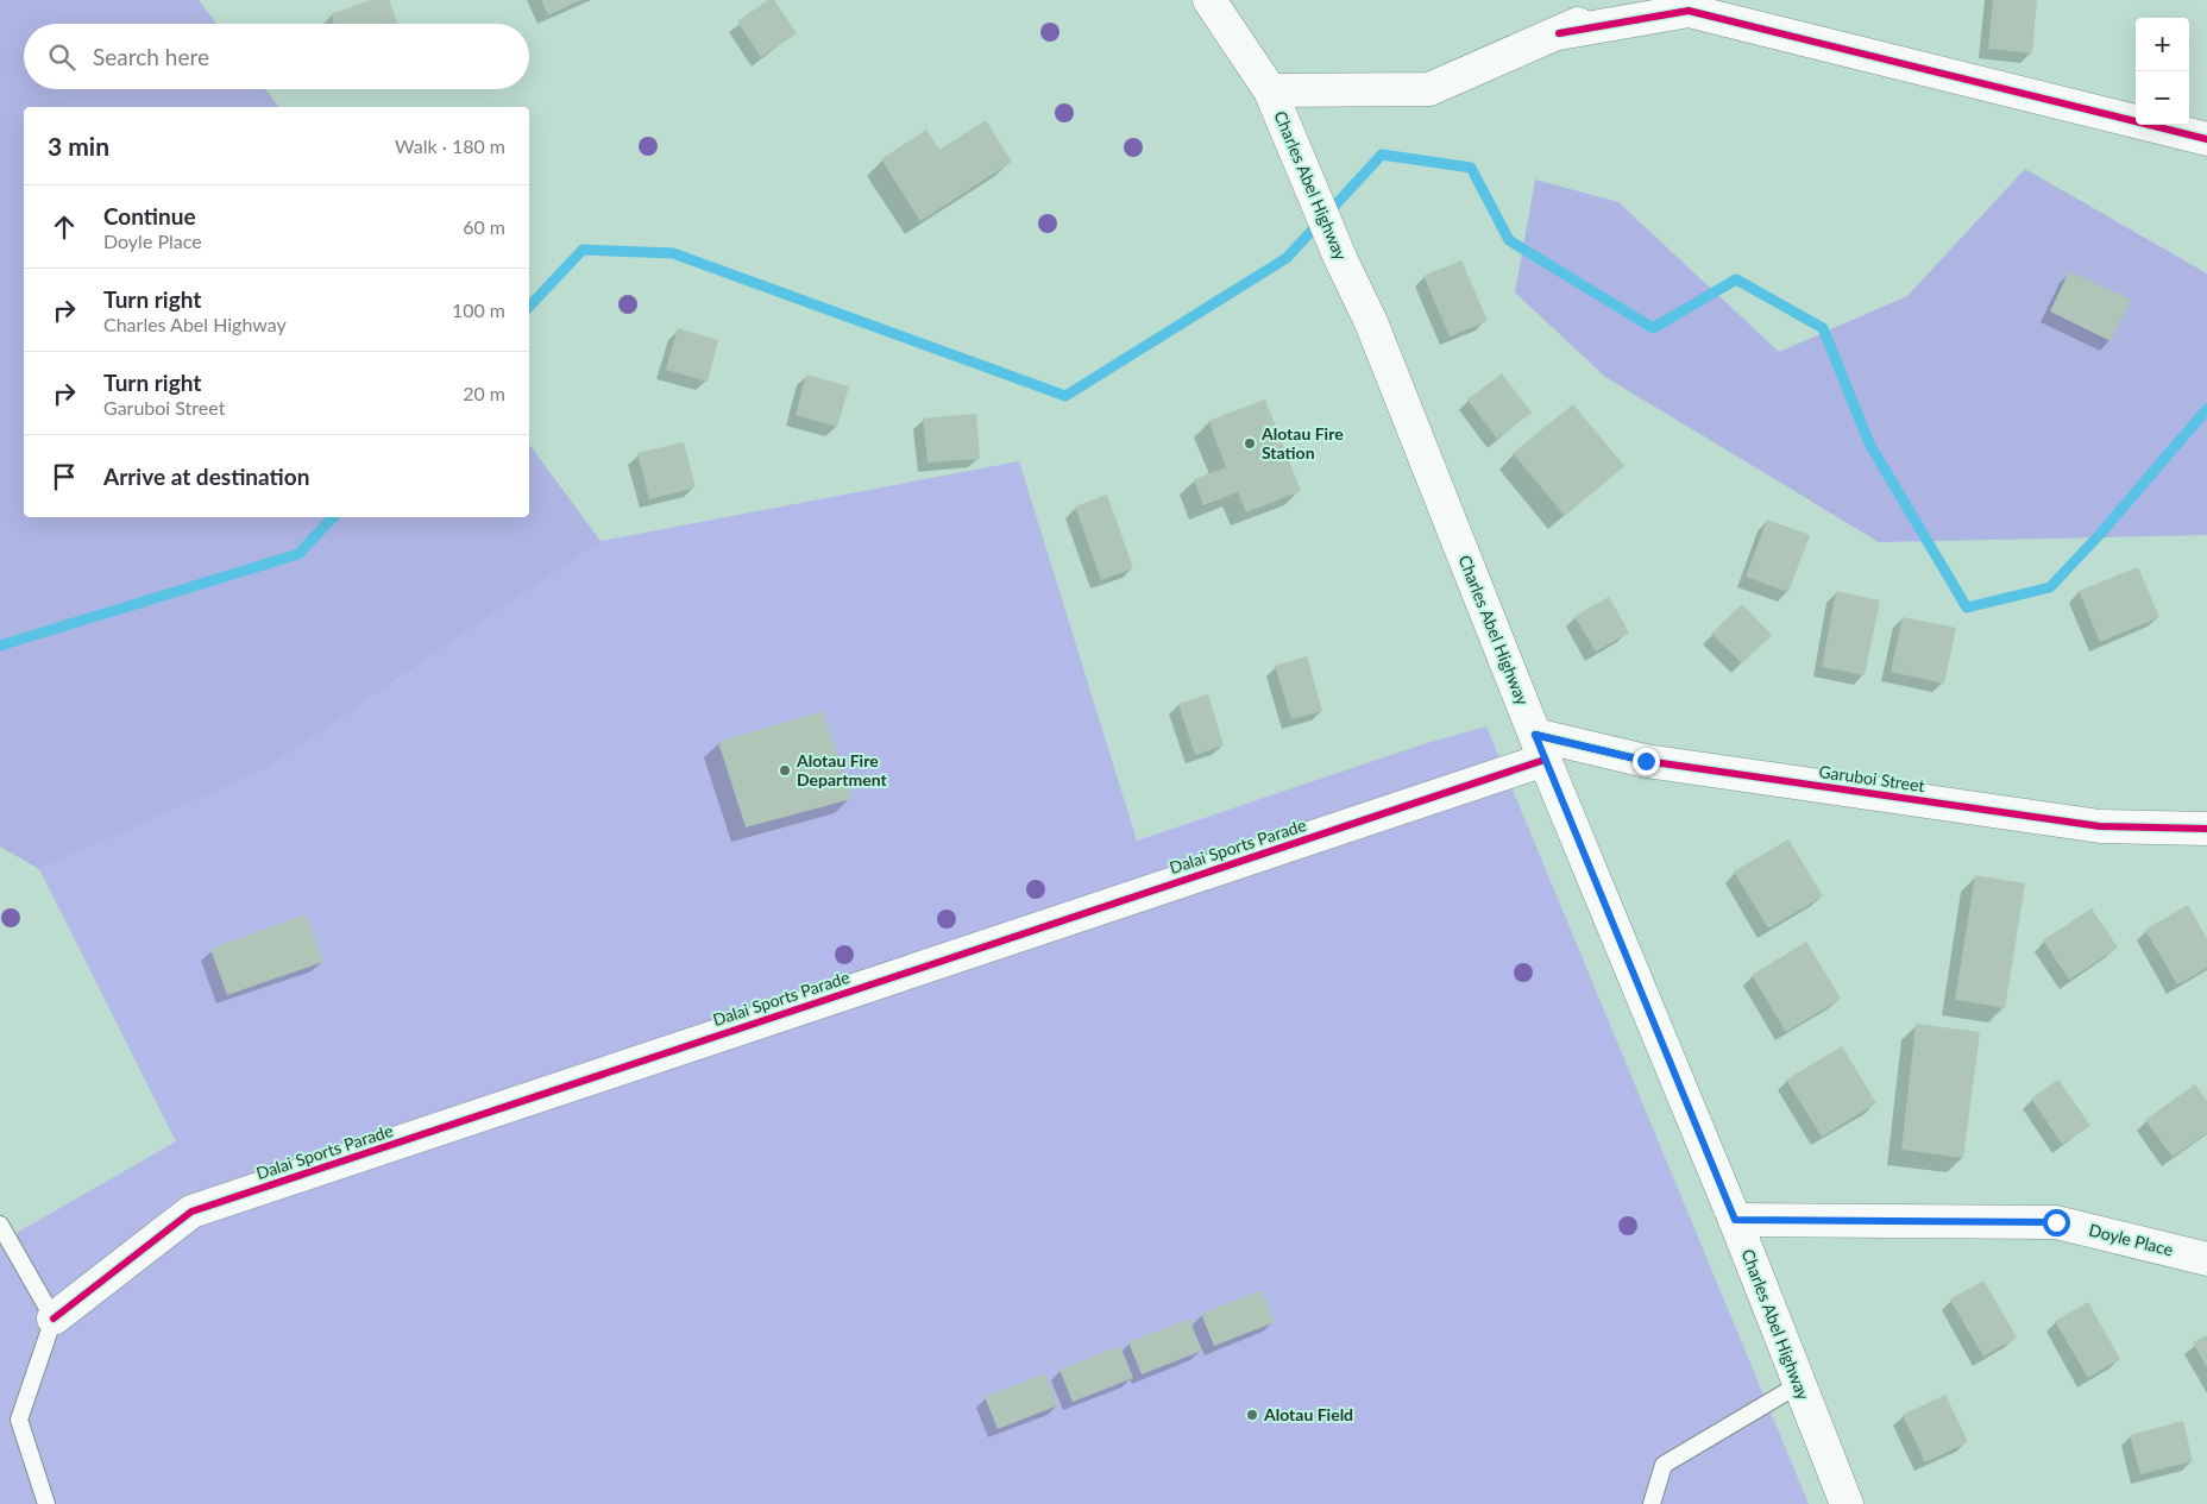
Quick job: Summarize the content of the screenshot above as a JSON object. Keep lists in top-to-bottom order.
{
  "streets": {
    "street": [
      "Charles Abel Highway",
      "Garuboi Street",
      "Dalai Sports Parade",
      "Doyle Place"
    ]
  },
  "crossings": [
    ["Charles Abel Highway", "Garuboi Street"],
    ["Charles Abel Highway", "Dalai Sports Parade"],
    ["Charles Abel Highway", "Doyle Place"],
    ["Garuboi Street", "Dalai Sports Parade"]
  ],
  "places": ["Alotau Fire Station", "Alotau Fire Department", "Alotau Field"],
  "page": {
    "map_buttons": ["+", "−"],
    "search": "Search here",
    "heading": ["3 min", "Walk · 180 m"],
    "list": [
      ["Continue", "Doyle Place", "60 m"],
      ["Turn right", "Charles Abel Highway", "100 m"],
      ["Turn right", "Garuboi Street", "20 m"],
      "Arrive at destination"
    ]
  }
}
